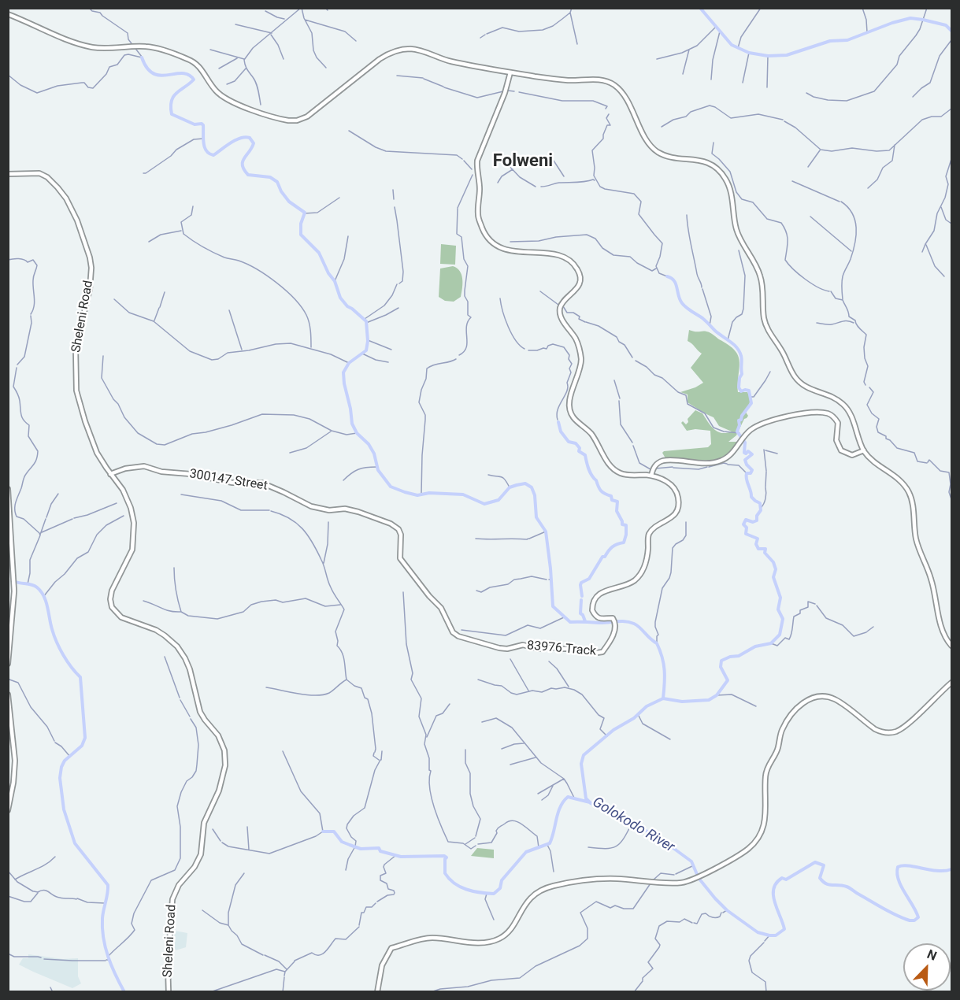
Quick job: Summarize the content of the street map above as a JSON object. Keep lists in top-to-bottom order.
{
  "streets": {
    "street": ["Sheleni Road", "300147 Street", "83976 Track"]
  },
  "crossings": [
    ["Sheleni Road", "300147 Street"],
    ["300147 Street", "83976 Track"]
  ],
  "districts": ["Folweni"],
  "water": ["Golokodo River"],
  "north": "top right"
}
